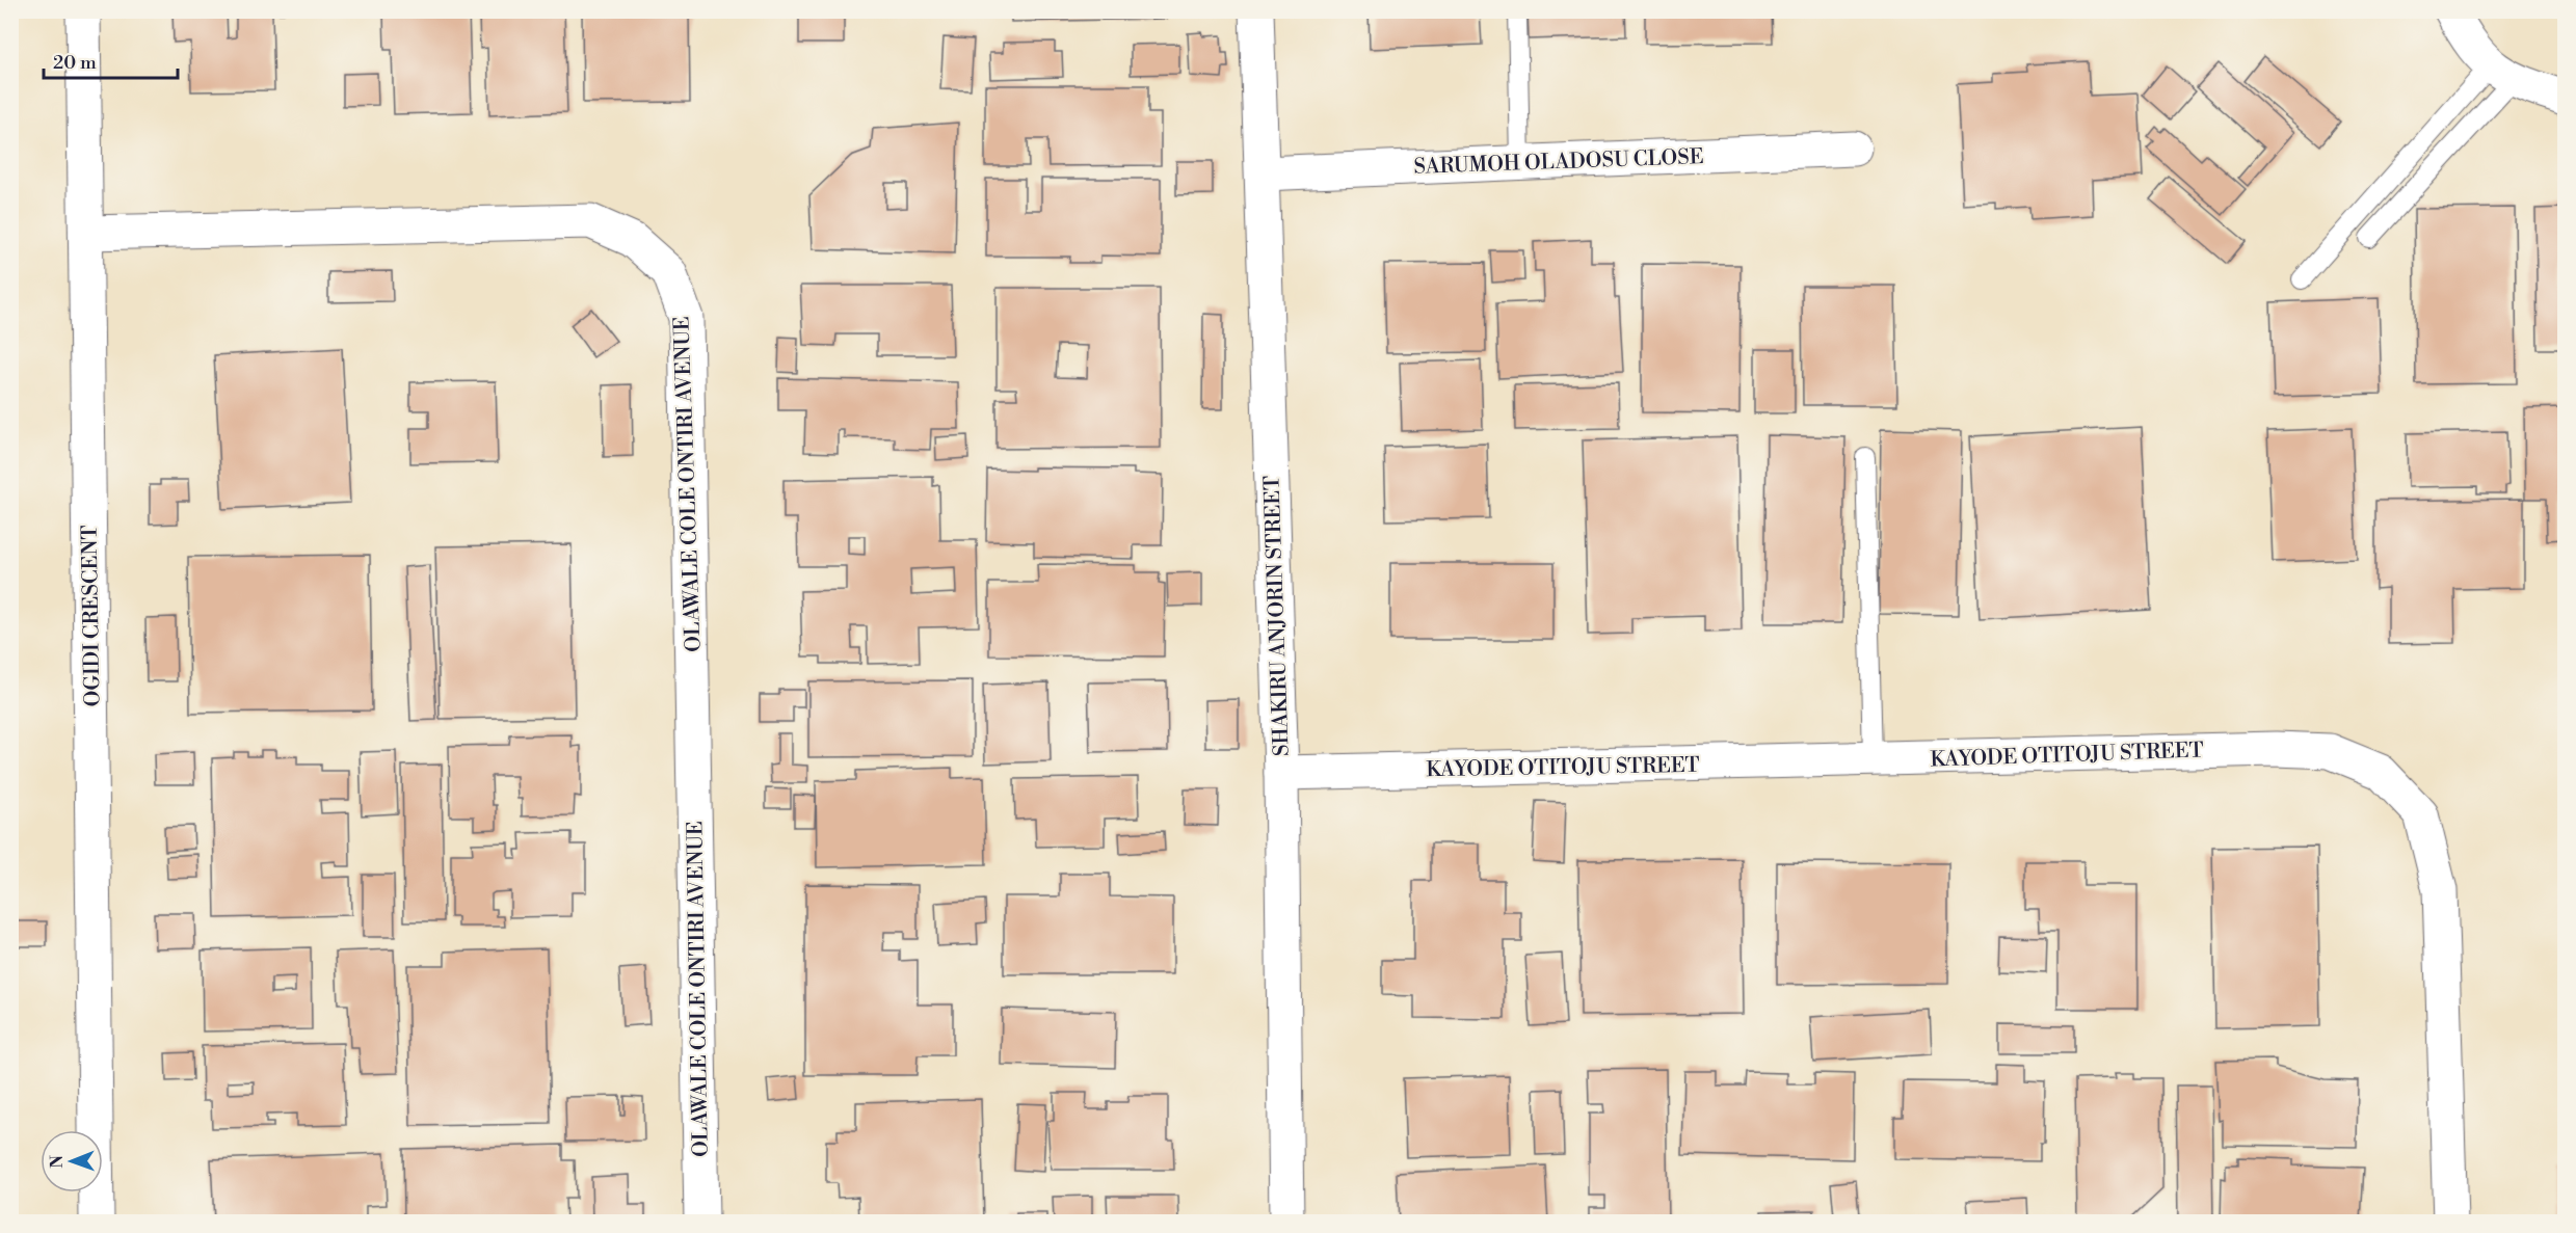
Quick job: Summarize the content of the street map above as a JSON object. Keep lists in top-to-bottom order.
{
  "streets": {
    "street": [
      "SARUMOH OLADOSU CLOSE",
      "OLAWALE COLE ONTIRI AVENUE",
      "OGIDI CRESCENT",
      "SHAKIRU ANJORIN STREET",
      "KAYODE OTITOJU STREET"
    ]
  },
  "crossings": [
    ["SARUMOH OLADOSU CLOSE", "SHAKIRU ANJORIN STREET"],
    ["OLAWALE COLE ONTIRI AVENUE", "OGIDI CRESCENT"],
    ["SHAKIRU ANJORIN STREET", "KAYODE OTITOJU STREET"]
  ],
  "scale_bar": "20 m",
  "north": "left"
}
